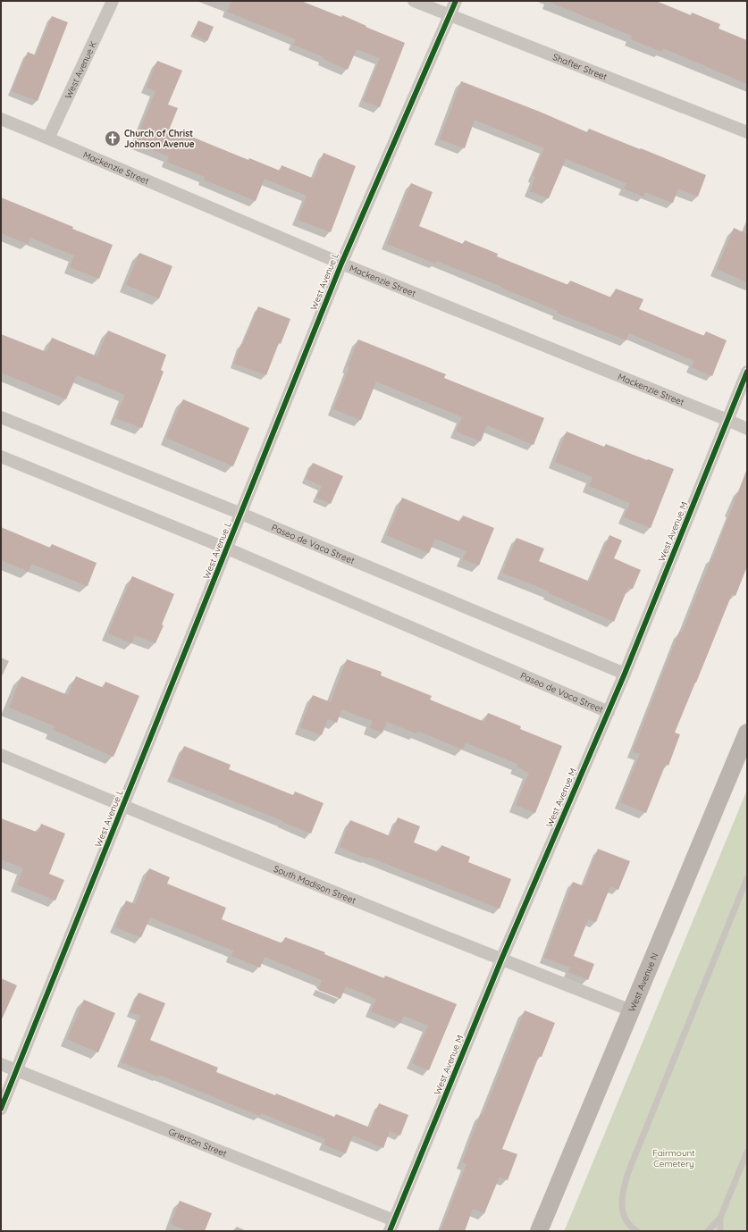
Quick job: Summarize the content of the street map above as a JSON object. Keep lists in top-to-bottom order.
{
  "streets": {
    "main road": ["West Avenue N"],
    "street": [
      "Shafter Street",
      "West Avenue K",
      "Mackenzie Street",
      "West Avenue L",
      "West Avenue M",
      "Paseo de Vaca Street",
      "South Madison Street",
      "Grierson Street"
    ]
  },
  "crossings": [
    ["Shafter Street", "West Avenue L"],
    ["West Avenue K", "Mackenzie Street"],
    ["Mackenzie Street", "West Avenue L"],
    ["Mackenzie Street", "West Avenue M"],
    ["West Avenue L", "Paseo de Vaca Street"],
    ["West Avenue L", "South Madison Street"],
    ["West Avenue L", "Grierson Street"],
    ["West Avenue M", "Paseo de Vaca Street"],
    ["West Avenue M", "South Madison Street"],
    ["West Avenue M", "Grierson Street"],
    ["South Madison Street", "West Avenue N"]
  ],
  "parks": ["Fairmount Cemetery"],
  "places": {
    "church": ["Church of Christ Johnson Avenue"]
  }
}
